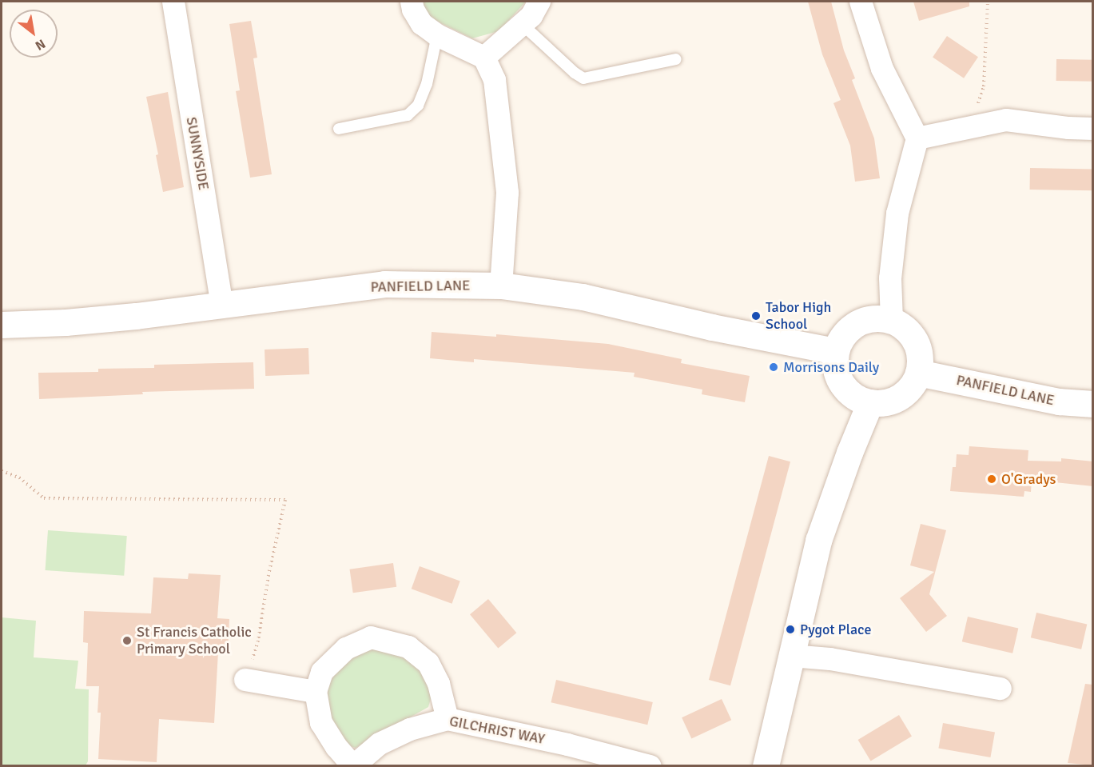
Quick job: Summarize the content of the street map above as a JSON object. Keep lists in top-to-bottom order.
{
  "streets": {
    "street": ["SUNNYSIDE", "PANFIELD LANE", "GILCHRIST WAY"]
  },
  "crossings": [
    ["SUNNYSIDE", "PANFIELD LANE"]
  ],
  "places": [
    "Tabor High School",
    "Morrisons Daily",
    "O'Gradys",
    "Pygot Place",
    "St Francis Catholic Primary School"
  ],
  "north": "bottom right"
}
